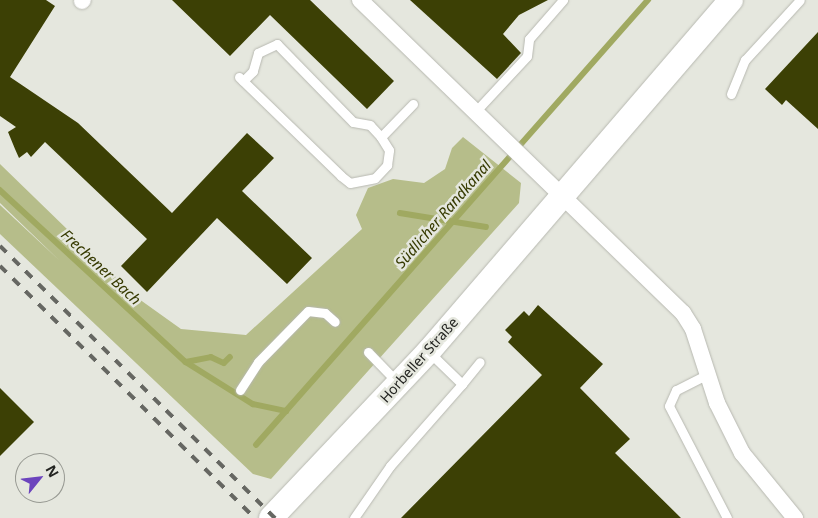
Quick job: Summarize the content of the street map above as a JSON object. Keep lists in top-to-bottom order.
{
  "streets": {
    "main road": ["Horbeller Straße"]
  },
  "water": ["Südlicher Randkanal", "Frechener Bach"],
  "north": "top right"
}
